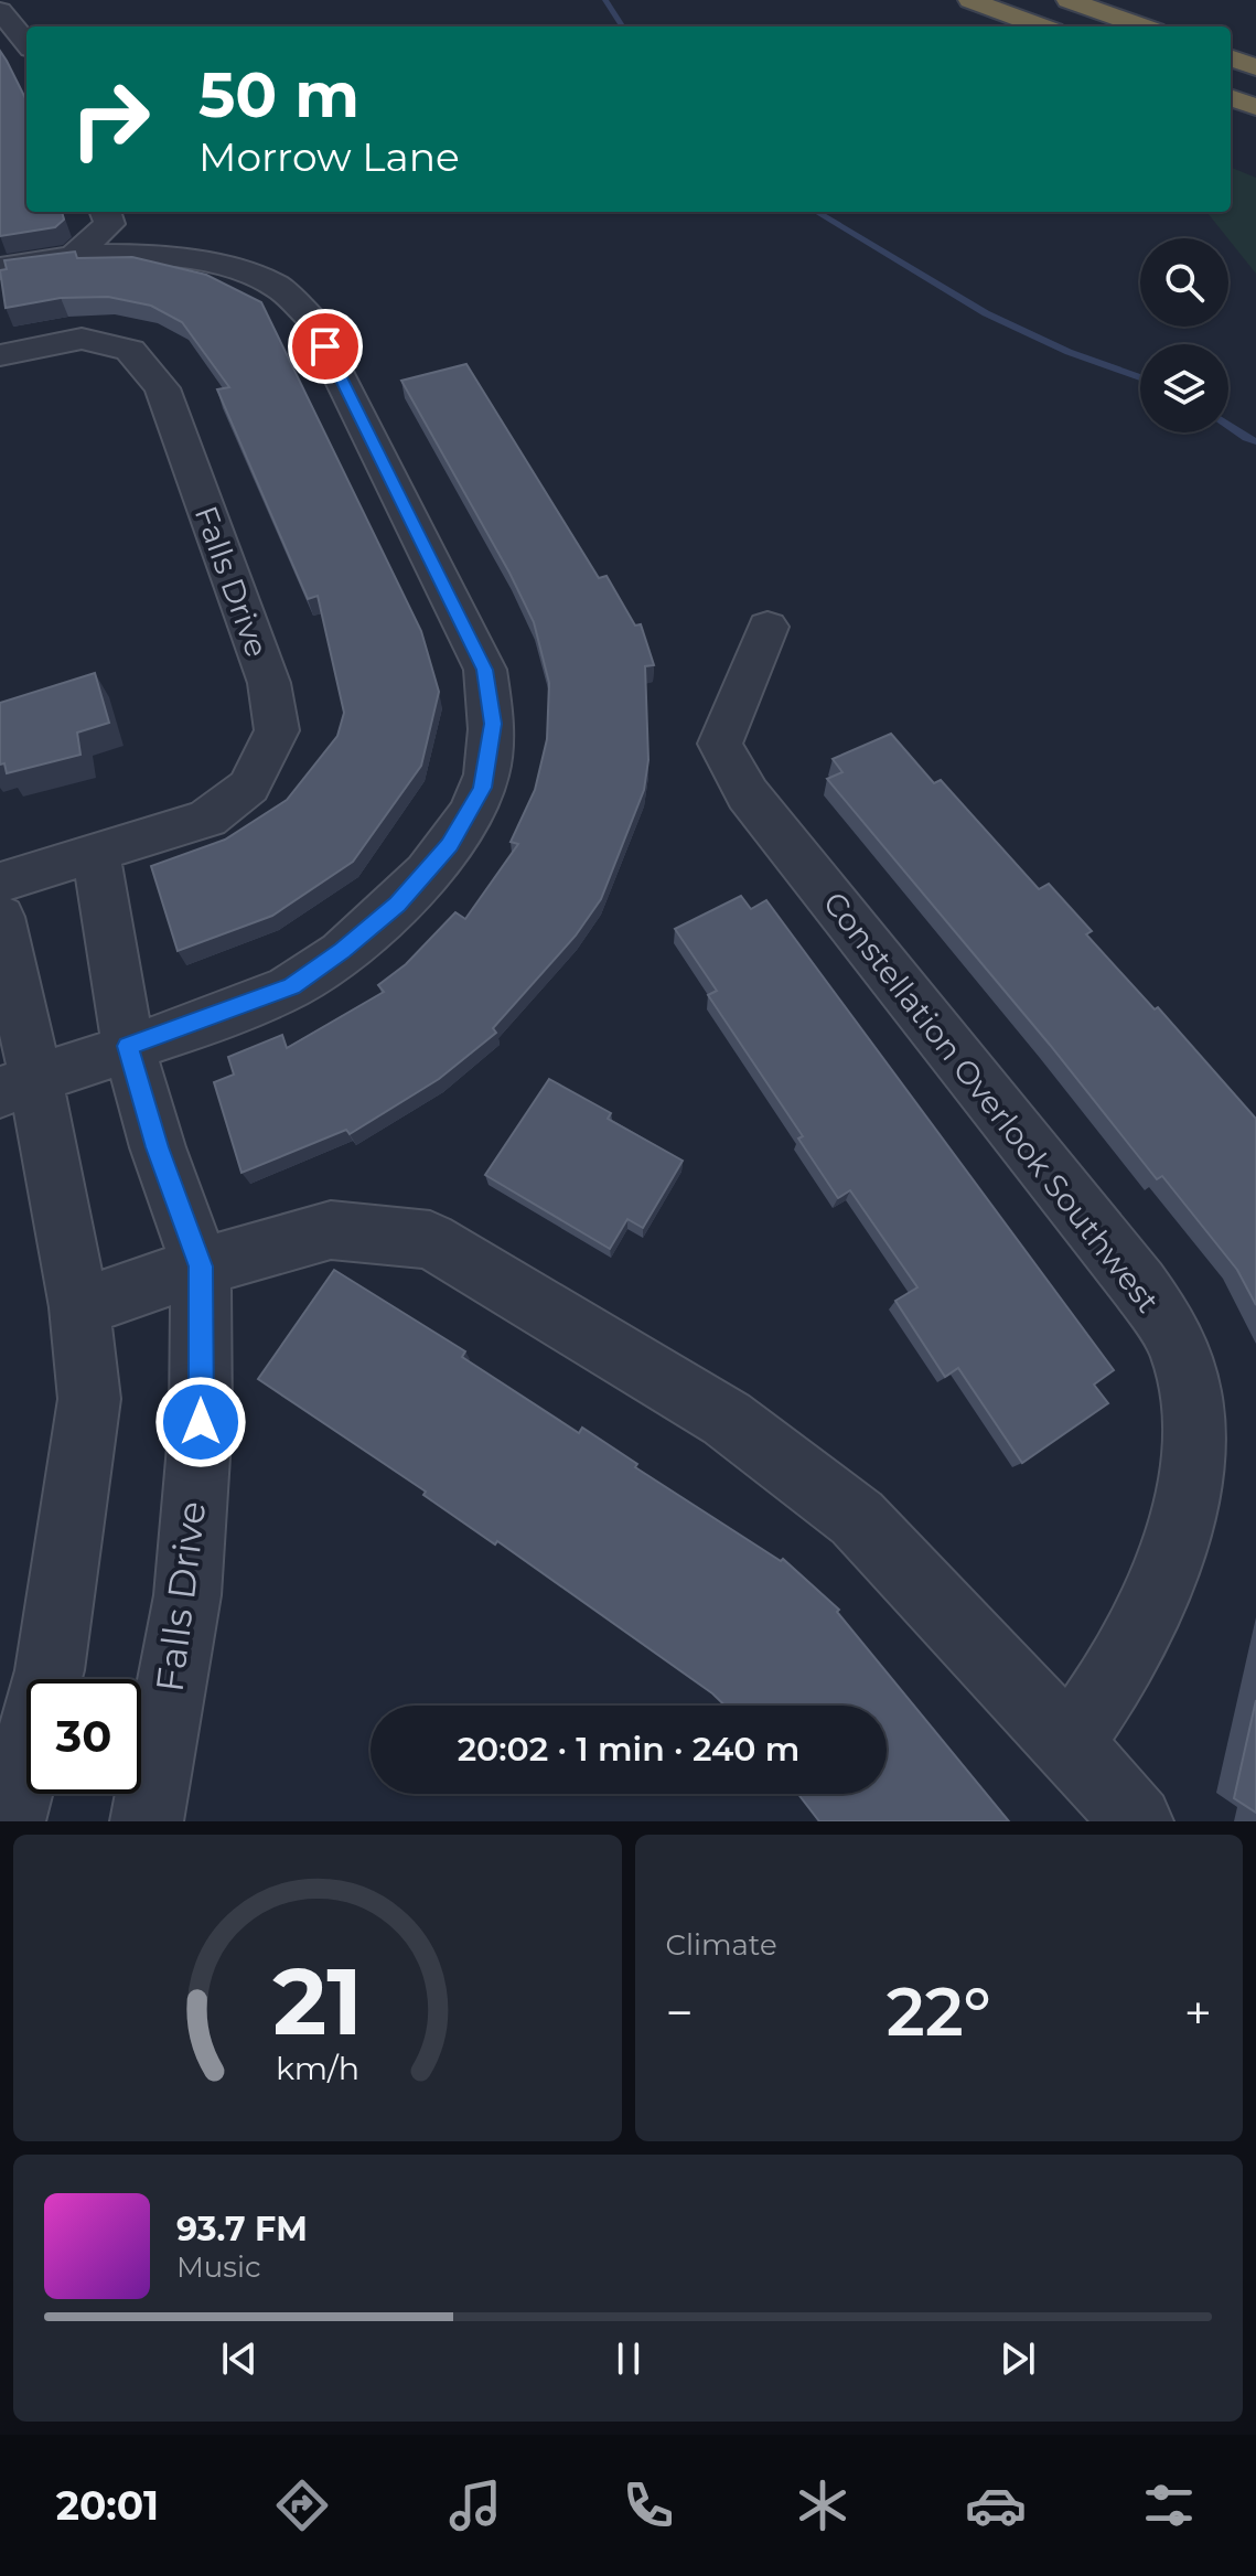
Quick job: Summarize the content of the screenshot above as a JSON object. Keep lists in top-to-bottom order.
{
  "streets": {
    "street": ["Falls Drive", "Constellation Overlook Southwest"]
  },
  "page": {
    "turn": ["50 m", "Morrow Lane"],
    "limit": "30",
    "trip": "20:02 · 1 min · 240 m",
    "tile": "Climate",
    "heat": ["−", "22°", "+"],
    "song": ["93.7 FM", "Music"],
    "tabs": "20:01",
    "gauge": ["21", "km/h"]
  }
}
